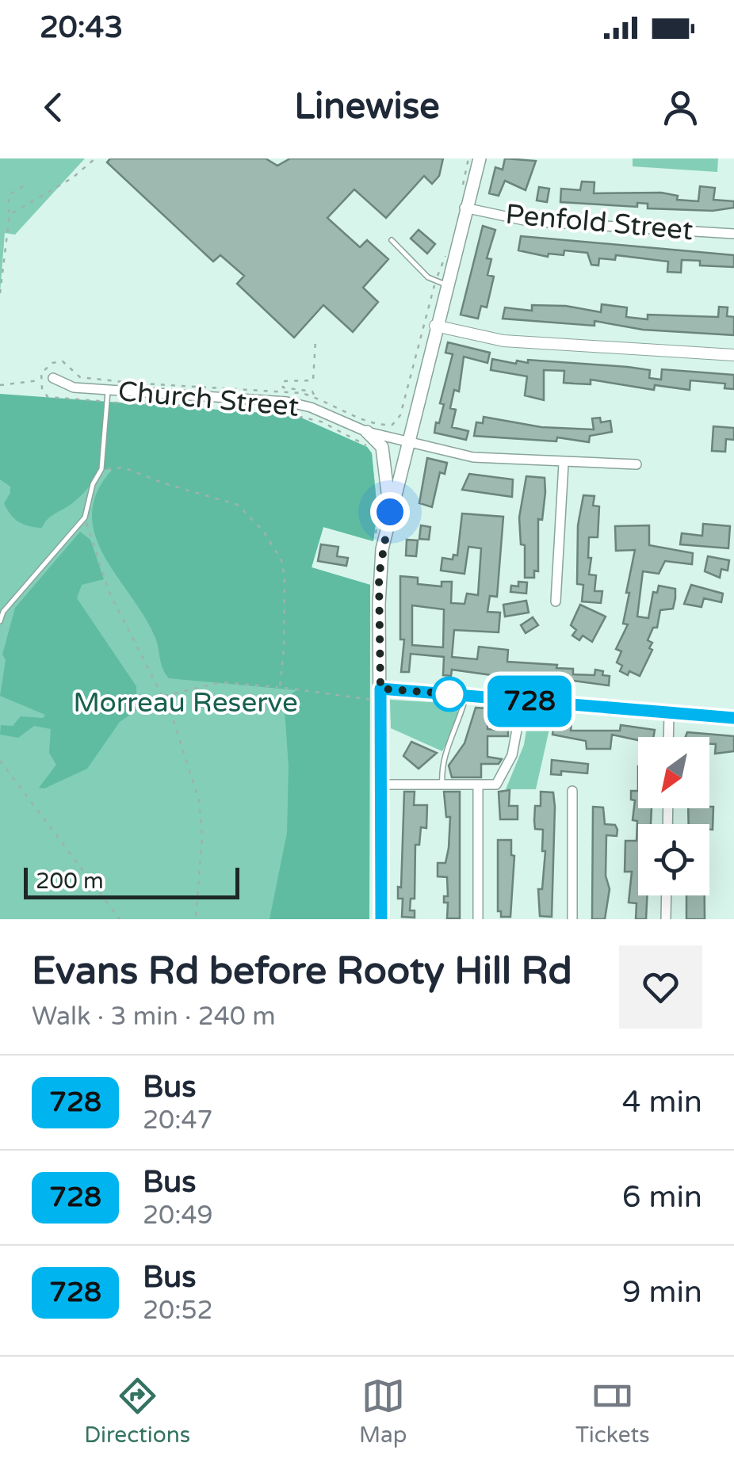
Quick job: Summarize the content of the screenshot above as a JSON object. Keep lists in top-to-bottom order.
{
  "streets": {
    "street": ["Penfold Street", "Church Street"]
  },
  "parks": ["Morreau Reserve"],
  "lines": ["bus line 728"],
  "scale_bar": "200 m",
  "north": "bottom left",
  "page": {
    "status": "20:43",
    "header": "Linewise",
    "on_map": "728",
    "scale": "200 m",
    "heading": ["Evans Rd before Rooty Hill Rd", "Walk · 3 min · 240 m"],
    "list": [
      {
        "mark": "728",
        "name": "Bus",
        "note": "20:47",
        "value": "4 min"
      },
      {
        "mark": "728",
        "name": "Bus",
        "note": "20:49",
        "value": "6 min"
      },
      {
        "mark": "728",
        "name": "Bus",
        "note": "20:52",
        "value": "9 min"
      }
    ],
    "tabs": ["Directions", "Map", "Tickets"]
  }
}
